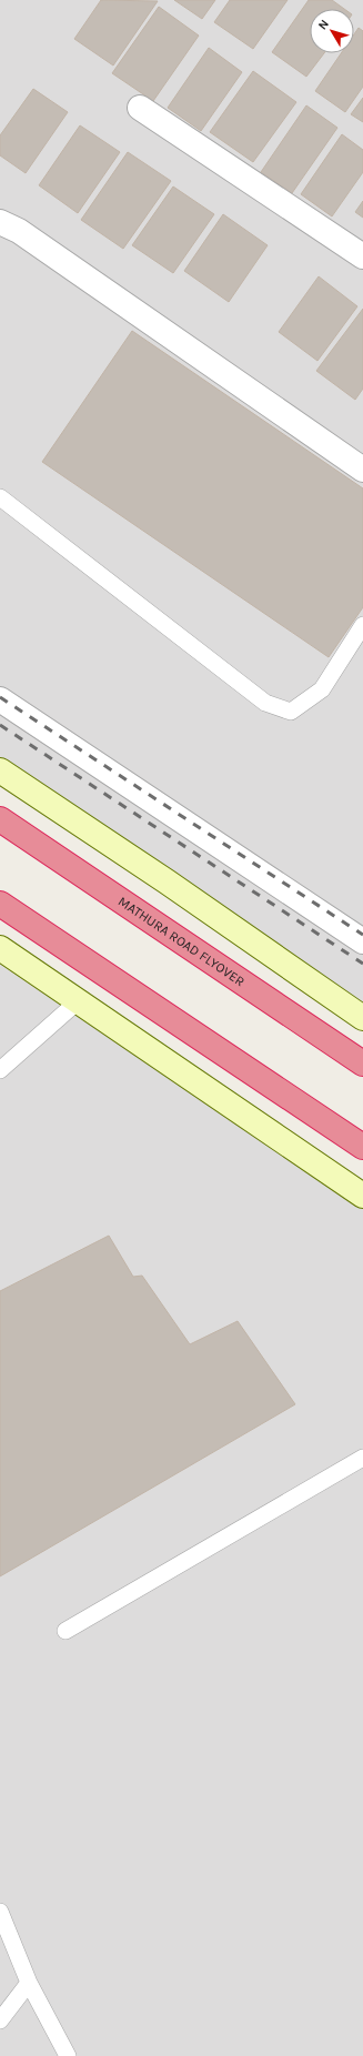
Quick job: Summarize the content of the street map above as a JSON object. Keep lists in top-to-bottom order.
{
  "streets": {
    "highway": ["MATHURA ROAD FLYOVER"]
  },
  "north": "top left"
}
